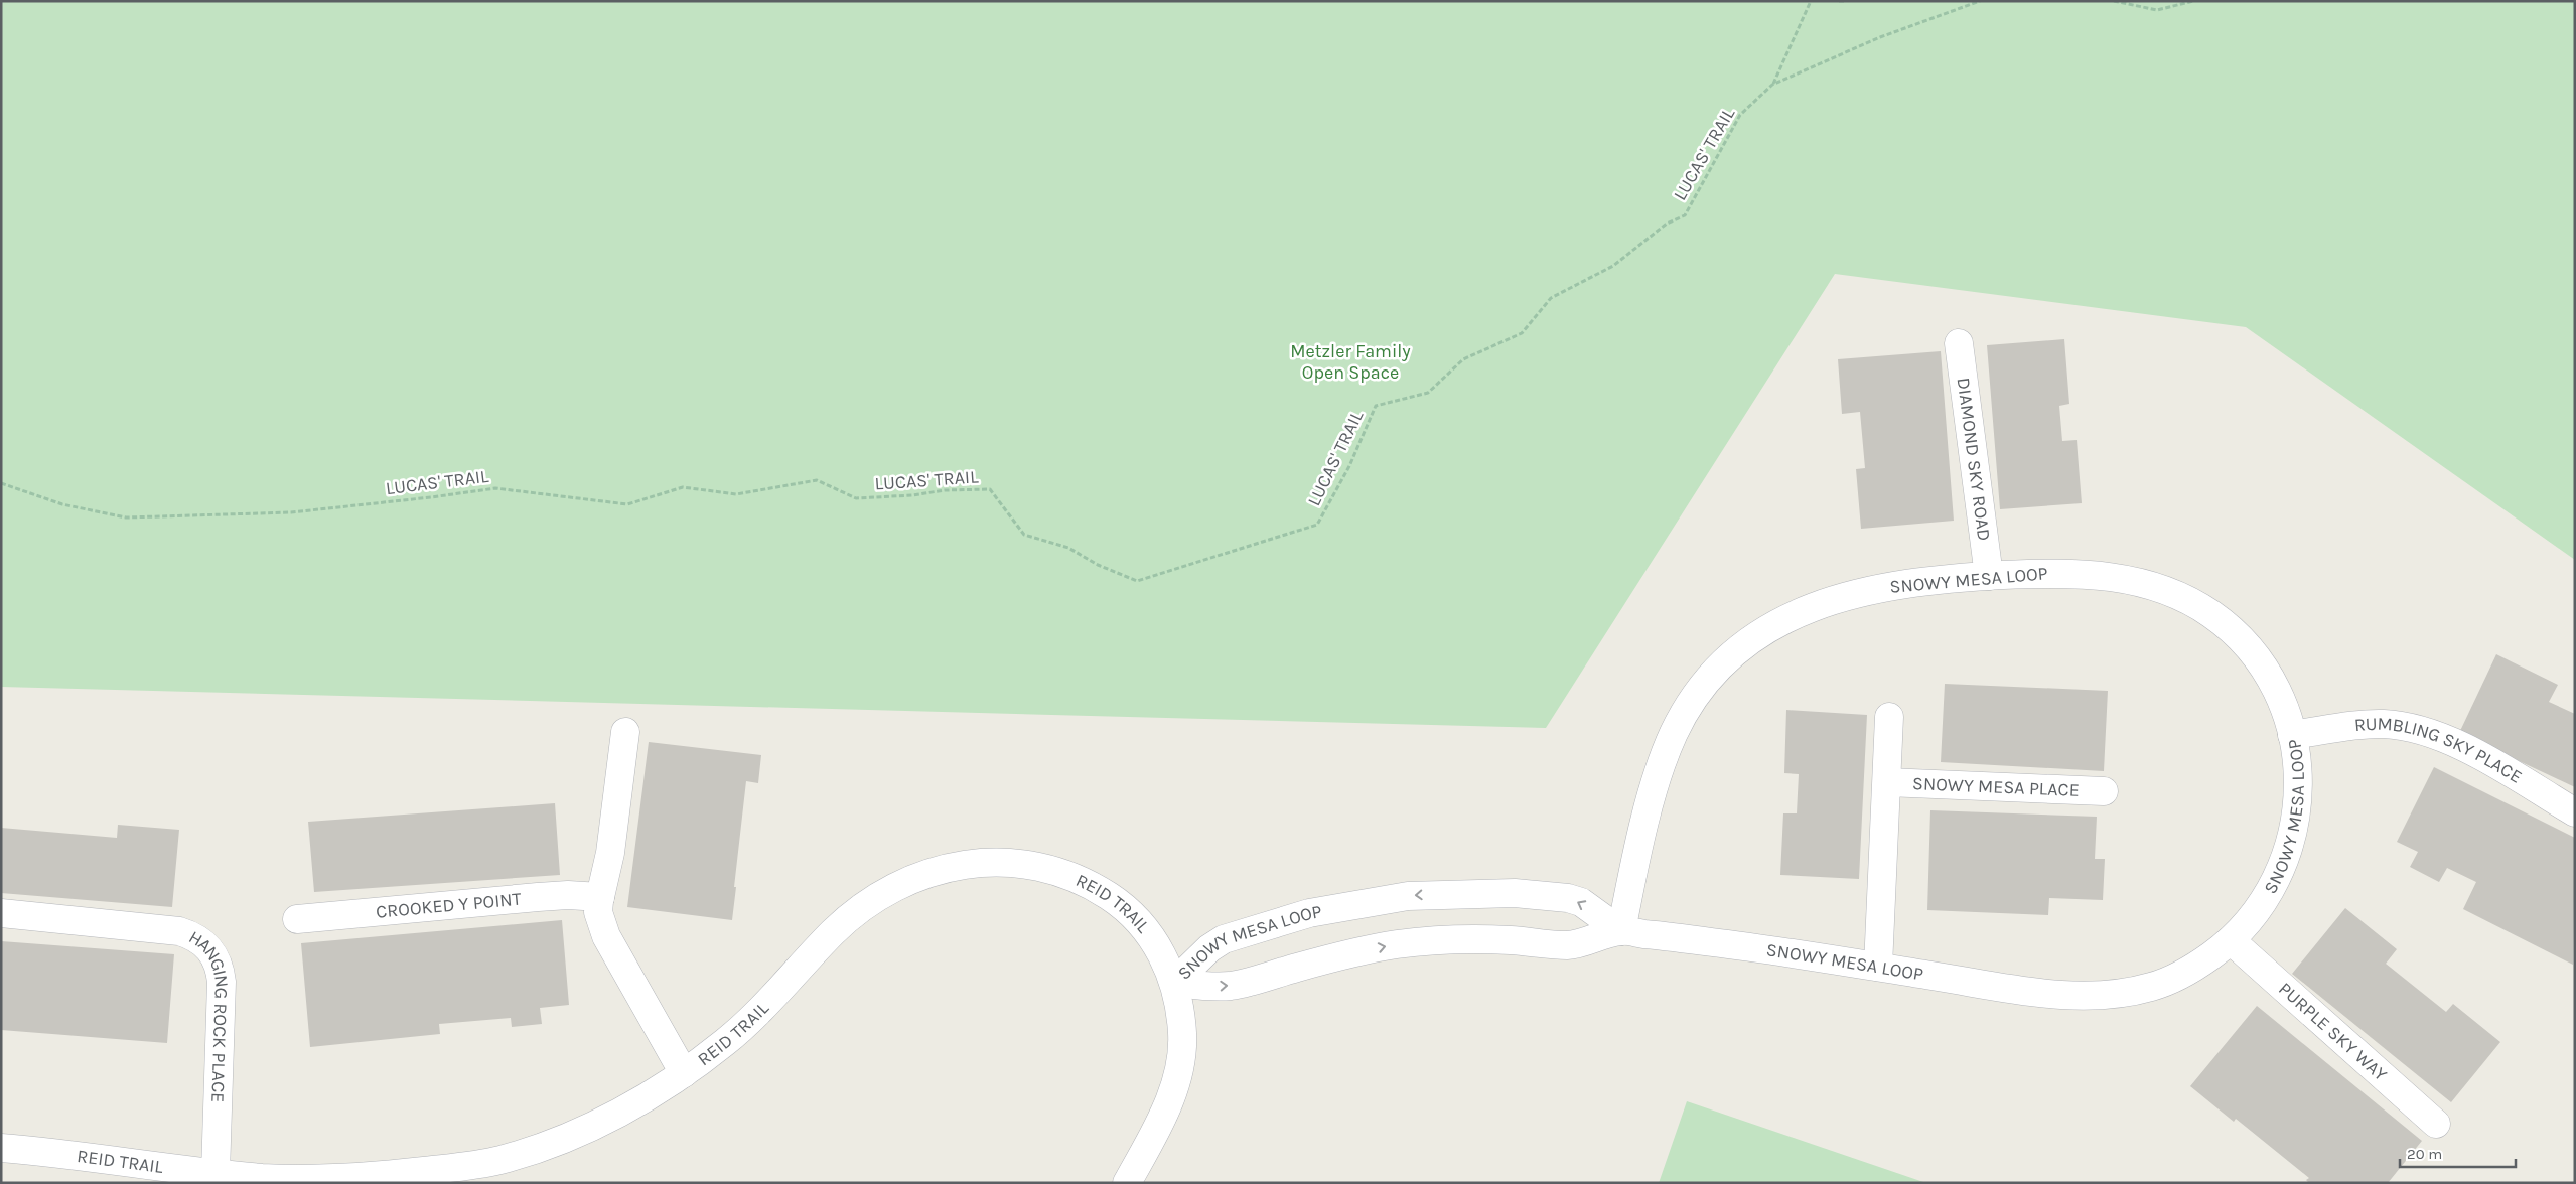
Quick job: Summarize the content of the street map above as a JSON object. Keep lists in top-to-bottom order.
{
  "streets": {
    "street": [
      "DIAMOND SKY ROAD",
      "SNOWY MESA LOOP",
      "RUMBLING SKY PLACE",
      "SNOWY MESA PLACE",
      "CROOKED Y POINT",
      "REID TRAIL",
      "HANGING ROCK PLACE",
      "PURPLE SKY WAY"
    ],
    "path": ["LUCAS' TRAIL"]
  },
  "crossings": [
    ["DIAMOND SKY ROAD", "SNOWY MESA LOOP"],
    ["SNOWY MESA LOOP", "RUMBLING SKY PLACE"],
    ["SNOWY MESA LOOP", "SNOWY MESA PLACE"],
    ["SNOWY MESA LOOP", "REID TRAIL"],
    ["SNOWY MESA LOOP", "PURPLE SKY WAY"],
    ["REID TRAIL", "HANGING ROCK PLACE"]
  ],
  "parks": ["Metzler Family Open Space"],
  "scale_bar": "20 m"
}
